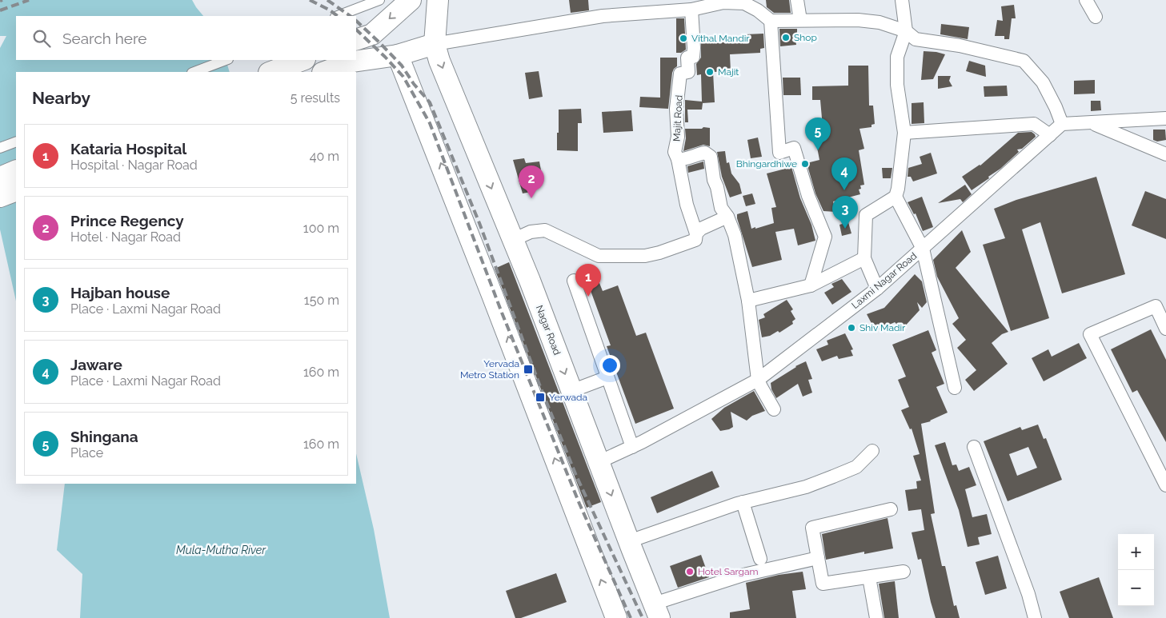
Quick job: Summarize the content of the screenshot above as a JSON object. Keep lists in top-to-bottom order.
{
  "streets": {
    "highway": ["Nagar Road"],
    "street": ["Majit Road", "Laxmi Nagar Road"]
  },
  "crossings": [
    ["Laxmi Nagar Road", "Nagar Road"]
  ],
  "water": ["Mula-Mutha River"],
  "places": {
    "other": [
      "Shop",
      "Vithal Mandir",
      "Majit",
      "Bhingardhiwe",
      "Shiv Madir",
      "Hotel Sargam"
    ],
    "transit": ["Yervada Metro Station", "Yerwada"]
  },
  "page": {
    "search": "Search here",
    "heading": ["Nearby", "5 results"],
    "pins": [
      "5",
      "4",
      "2",
      "3",
      "1"
    ],
    "list": [
      {
        "mark": "1",
        "name": "Kataria Hospital",
        "note": "Hospital · Nagar Road",
        "value": "40 m"
      },
      {
        "mark": "2",
        "name": "Prince Regency",
        "note": "Hotel · Nagar Road",
        "value": "100 m"
      },
      {
        "mark": "3",
        "name": "Hajban house",
        "note": "Place · Laxmi Nagar Road",
        "value": "150 m"
      },
      {
        "mark": "4",
        "name": "Jaware",
        "note": "Place · Laxmi Nagar Road",
        "value": "160 m"
      },
      {
        "mark": "5",
        "name": "Shingana",
        "note": "Place",
        "value": "160 m"
      }
    ],
    "map_buttons": ["+", "−"]
  }
}
